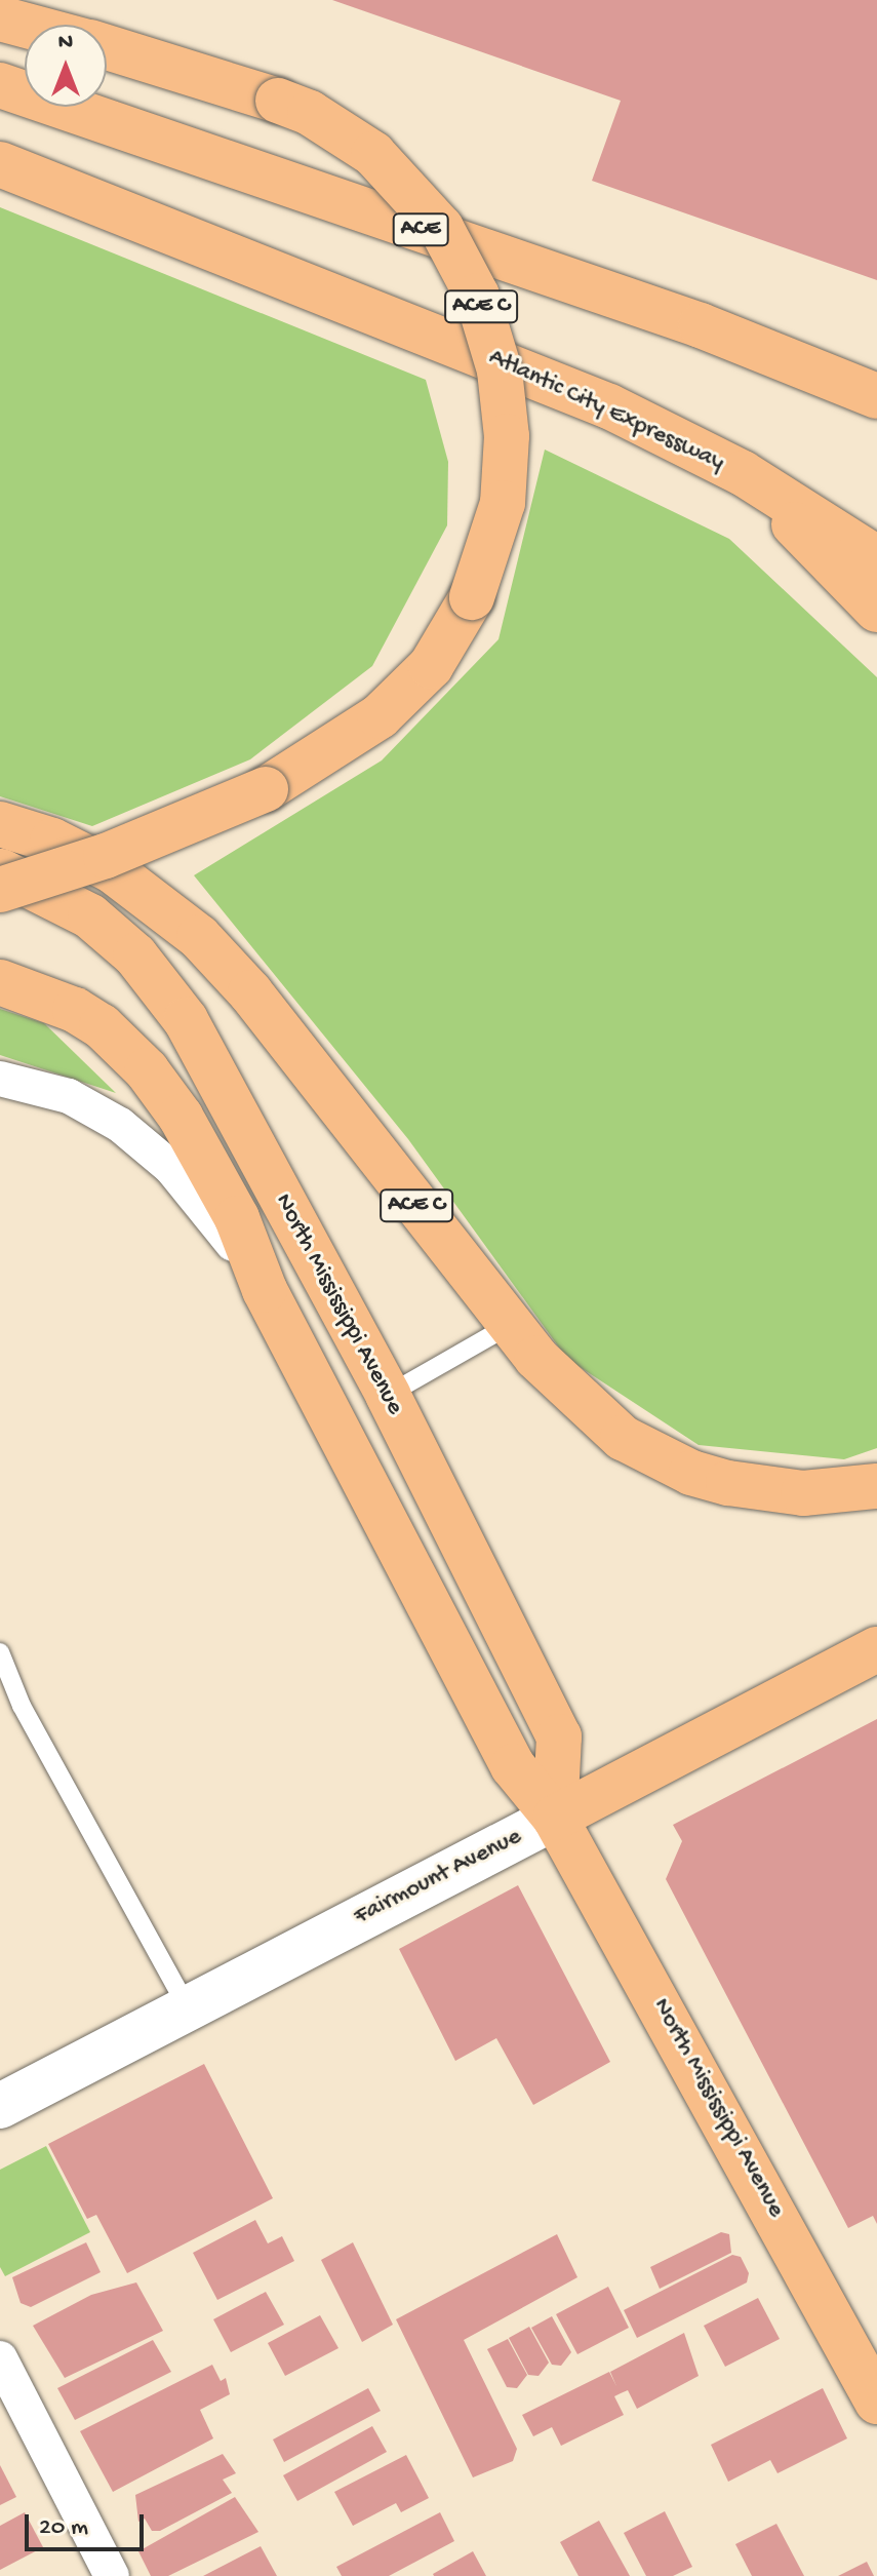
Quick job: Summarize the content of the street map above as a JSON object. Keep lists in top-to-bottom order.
{
  "streets": {
    "main road": [
      "ACE",
      "ACE C",
      "Atlantic City Expressway",
      "North Mississippi Avenue",
      "Fairmount Avenue"
    ]
  },
  "crossings": [
    ["North Mississippi Avenue", "Fairmount Avenue"]
  ],
  "scale_bar": "20 m",
  "north": "top"
}
